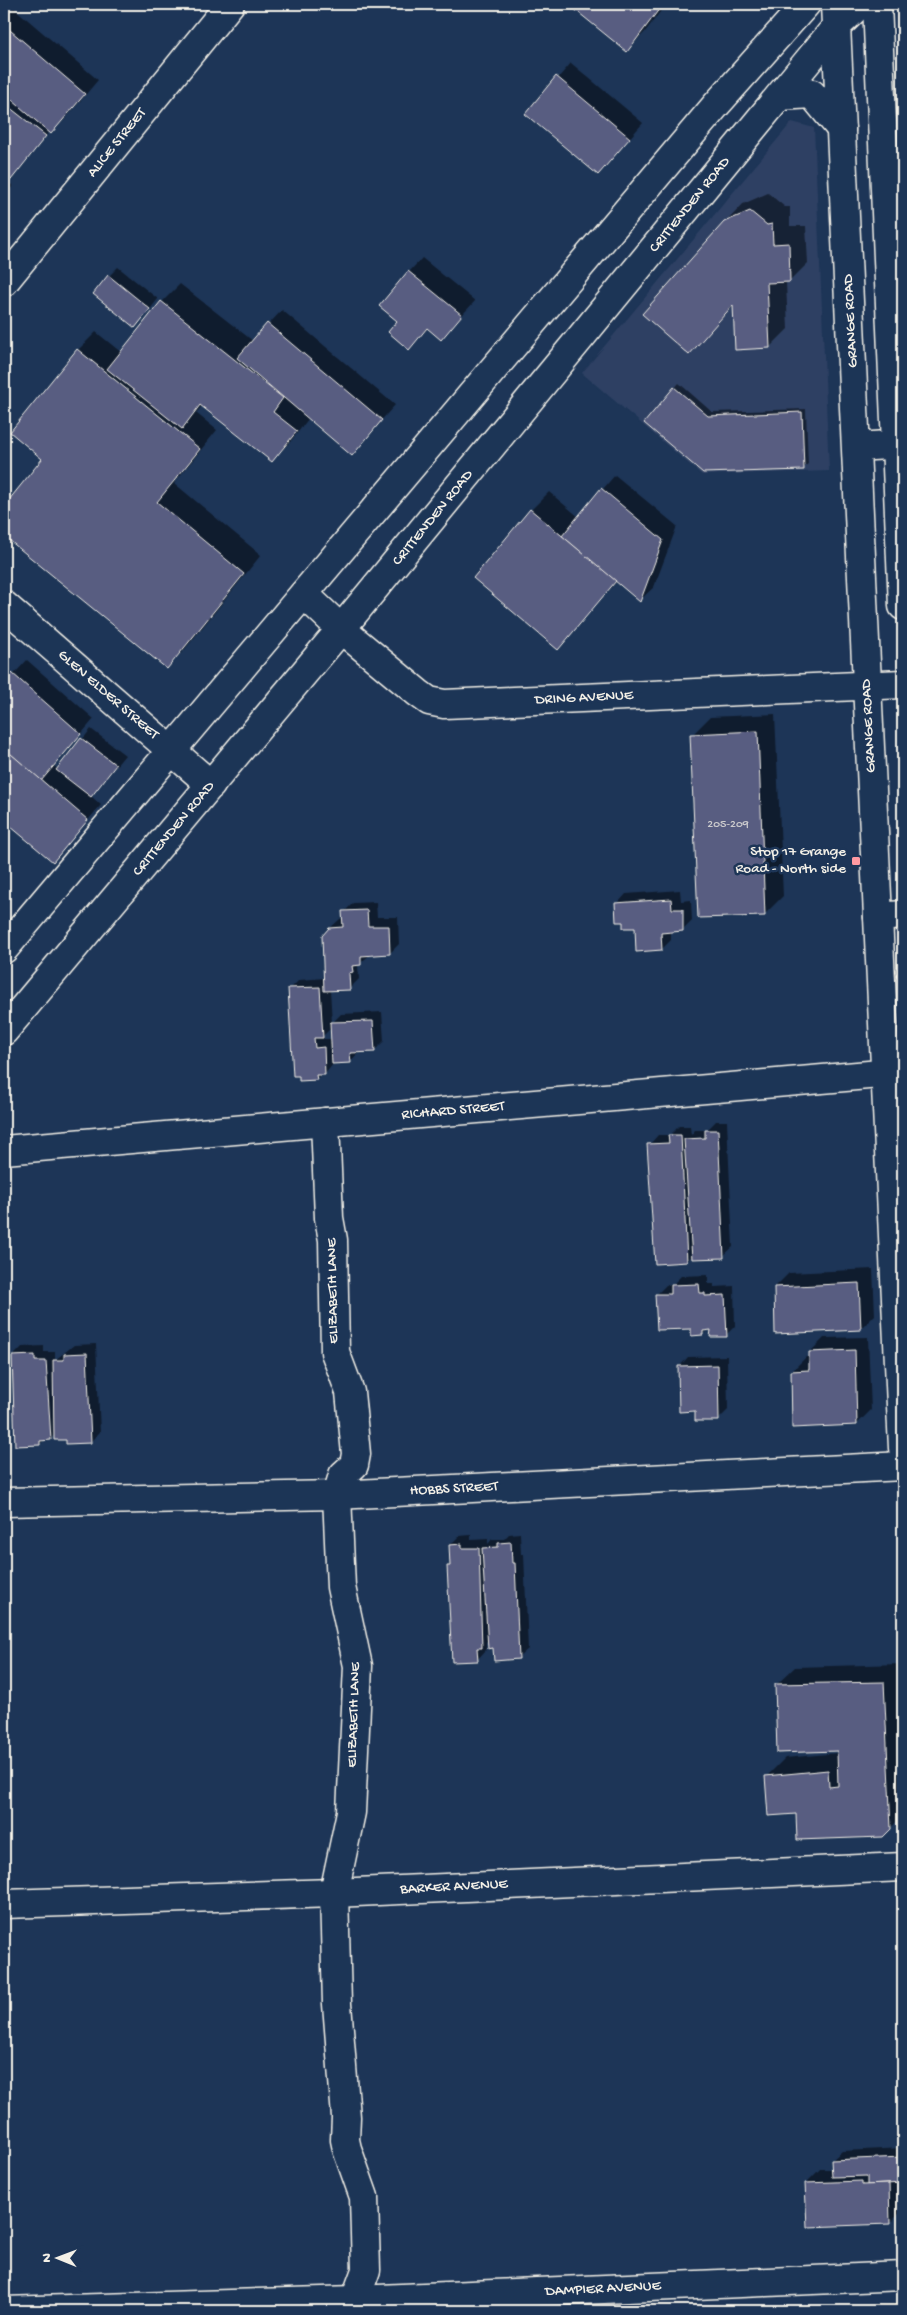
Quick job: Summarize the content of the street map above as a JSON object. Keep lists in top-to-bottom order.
{
  "streets": {
    "street": [
      "ALICE STREET",
      "CRITTENDEN ROAD",
      "GRANGE ROAD",
      "GLEN ELDER STREET",
      "DRING AVENUE",
      "RICHARD STREET",
      "ELIZABETH LANE",
      "HOBBS STREET",
      "BARKER AVENUE",
      "DAMPIER AVENUE"
    ]
  },
  "crossings": [
    ["CRITTENDEN ROAD", "GRANGE ROAD"],
    ["CRITTENDEN ROAD", "GLEN ELDER STREET"],
    ["CRITTENDEN ROAD", "DRING AVENUE"],
    ["GRANGE ROAD", "DRING AVENUE"],
    ["GRANGE ROAD", "RICHARD STREET"],
    ["RICHARD STREET", "ELIZABETH LANE"],
    ["ELIZABETH LANE", "HOBBS STREET"],
    ["ELIZABETH LANE", "BARKER AVENUE"],
    ["ELIZABETH LANE", "DAMPIER AVENUE"]
  ],
  "places": {
    "transit": ["Stop 17 Grange Road - North side"]
  },
  "house_numbers": ["205-209"],
  "north": "left"
}
